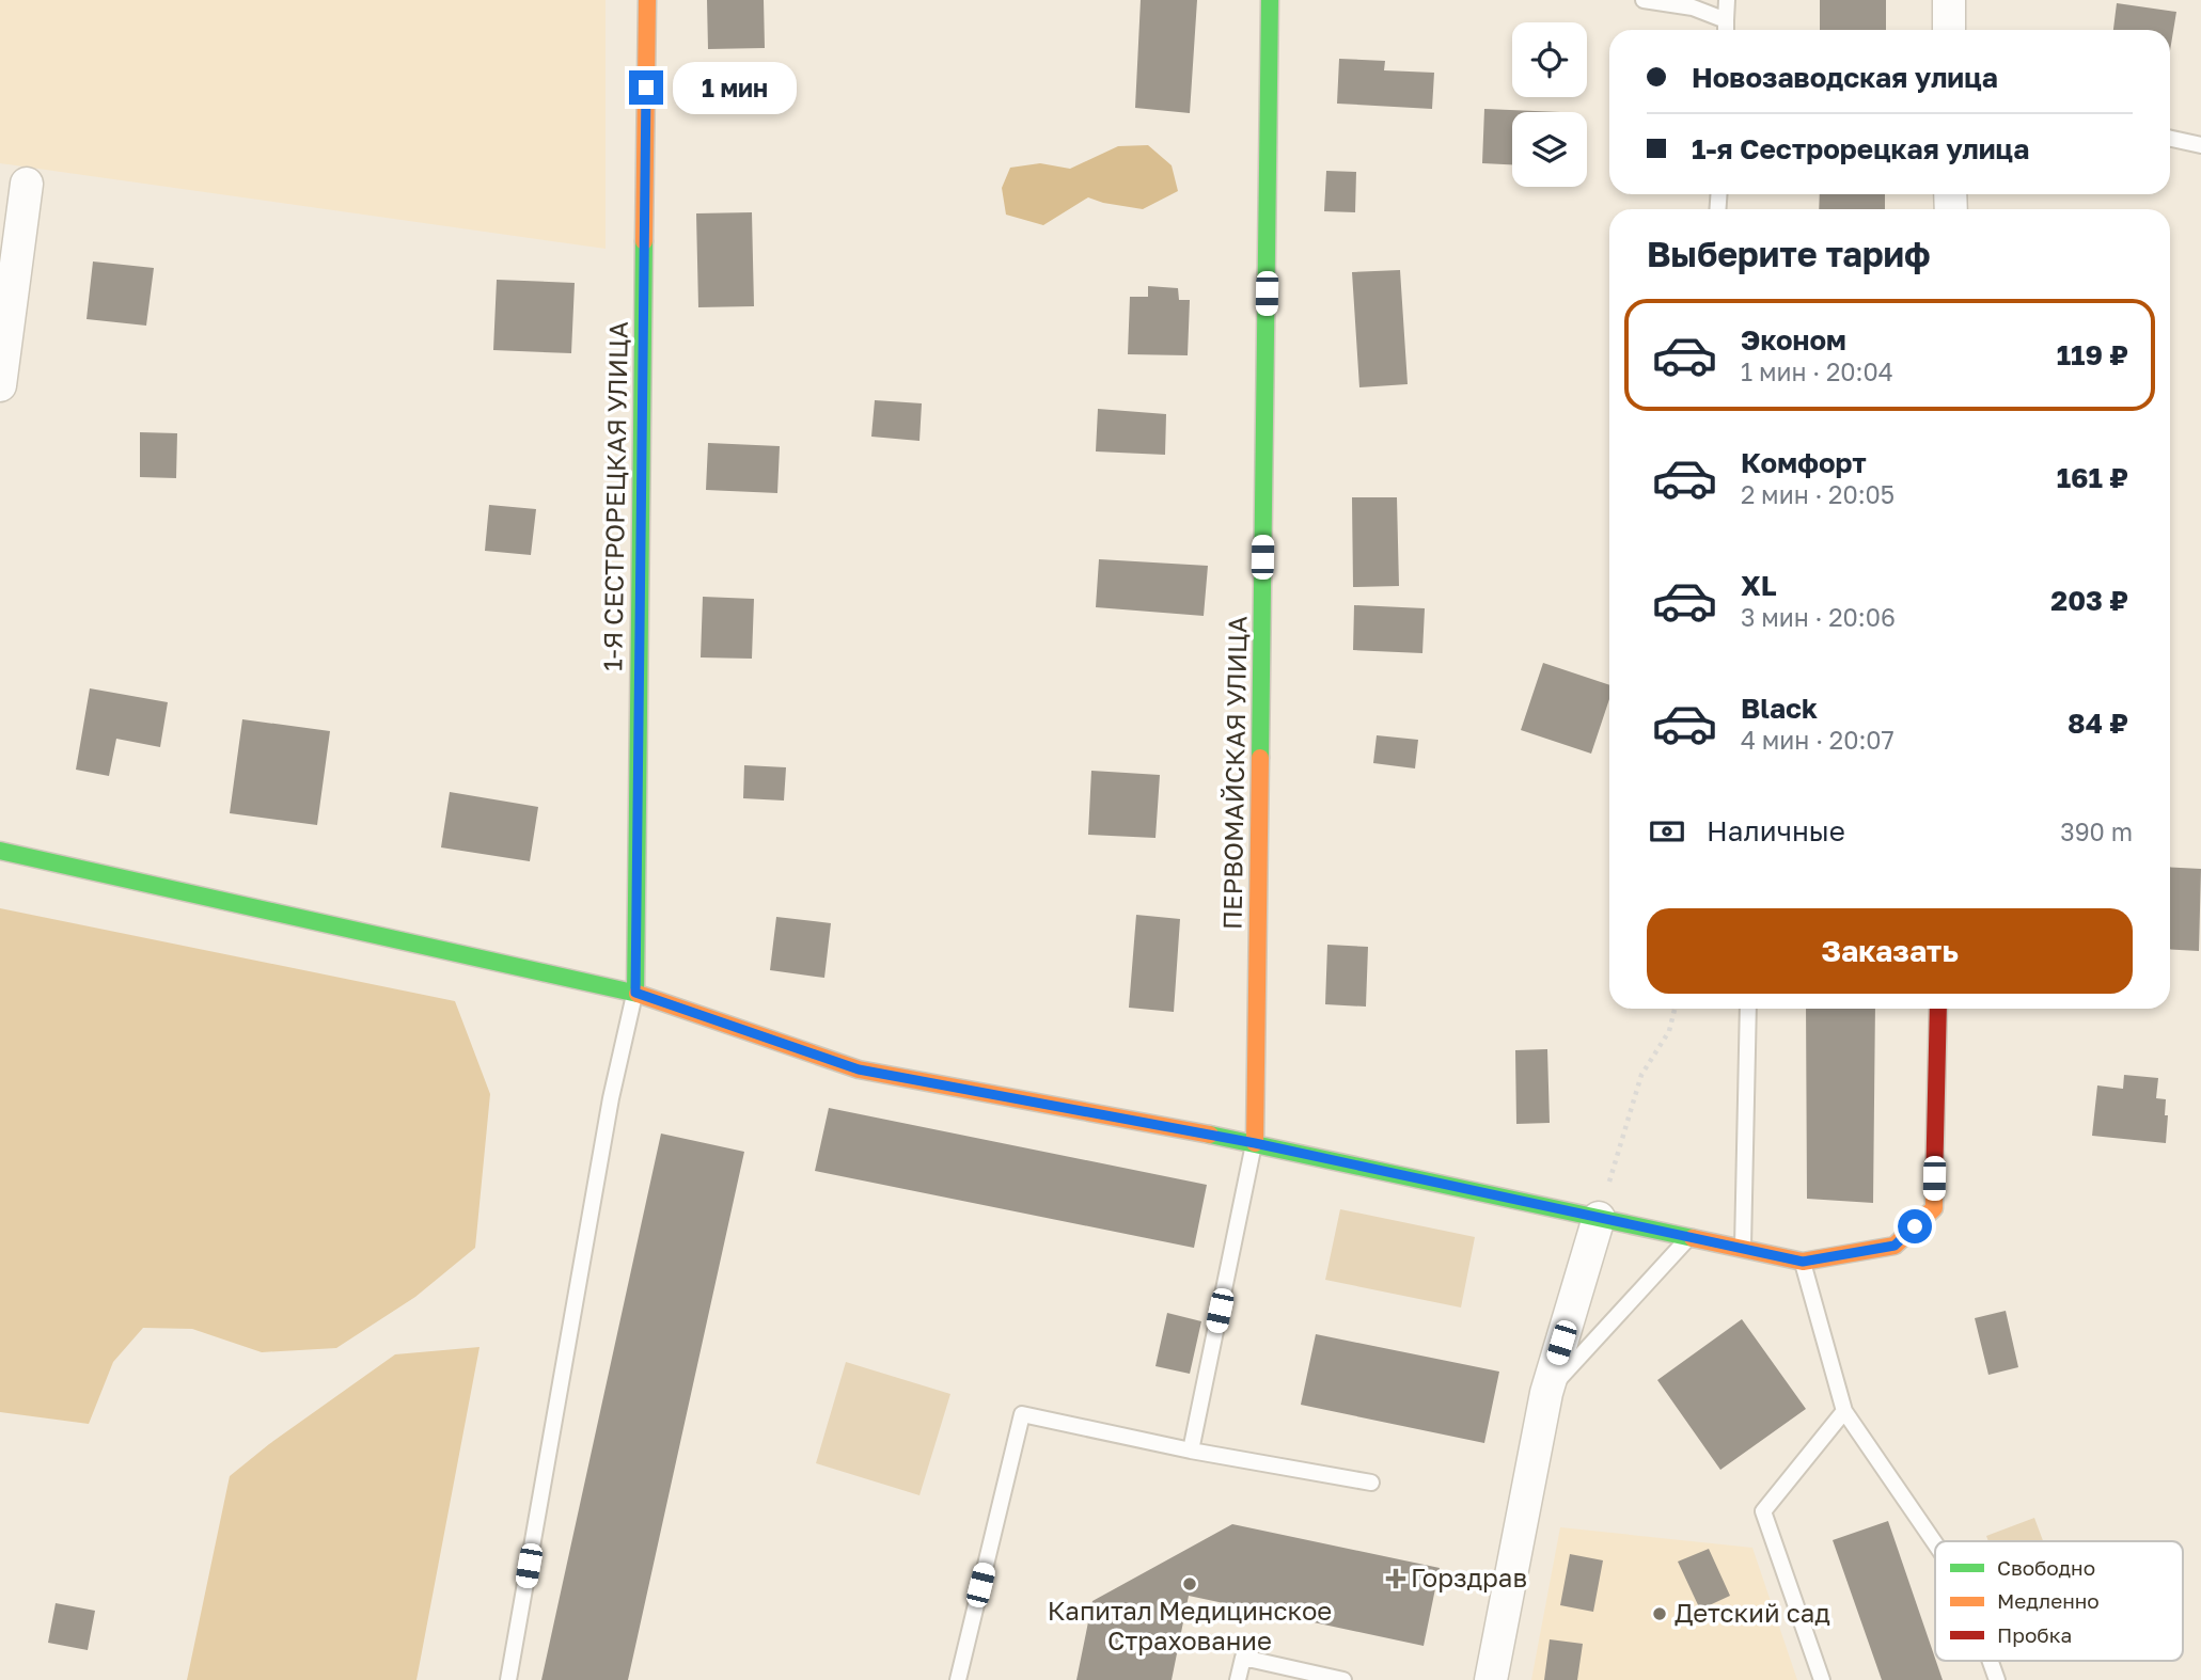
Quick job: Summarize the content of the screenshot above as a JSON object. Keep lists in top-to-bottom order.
{
  "streets": {
    "street": ["1-Я СЕСТРОРЕЦКАЯ УЛИЦА", "ПЕРВОМАЙСКАЯ УЛИЦА"]
  },
  "places": {
    "health": ["Горздрав"],
    "other": ["Капитал Медицинское Страхование", "Детский сад"]
  },
  "legend": ["Свободно", "Медленно", "Пробка"],
  "page": {
    "banner": ["Новозаводская улица", "1-я Сестрорецкая улица"],
    "bubble": "1 мин",
    "heading": "Выберите тариф",
    "list": [
      {
        "name": "Эконом",
        "note": "1 мин · 20:04",
        "value": "119 ₽"
      },
      {
        "name": "Комфорт",
        "note": "2 мин · 20:05",
        "value": "161 ₽"
      },
      {
        "name": "XL",
        "note": "3 мин · 20:06",
        "value": "203 ₽"
      },
      {
        "name": "Black",
        "note": "4 мин · 20:07",
        "value": "84 ₽"
      }
    ],
    "pay": ["Наличные", "390 m"],
    "buttons": "Заказать"
  }
}
